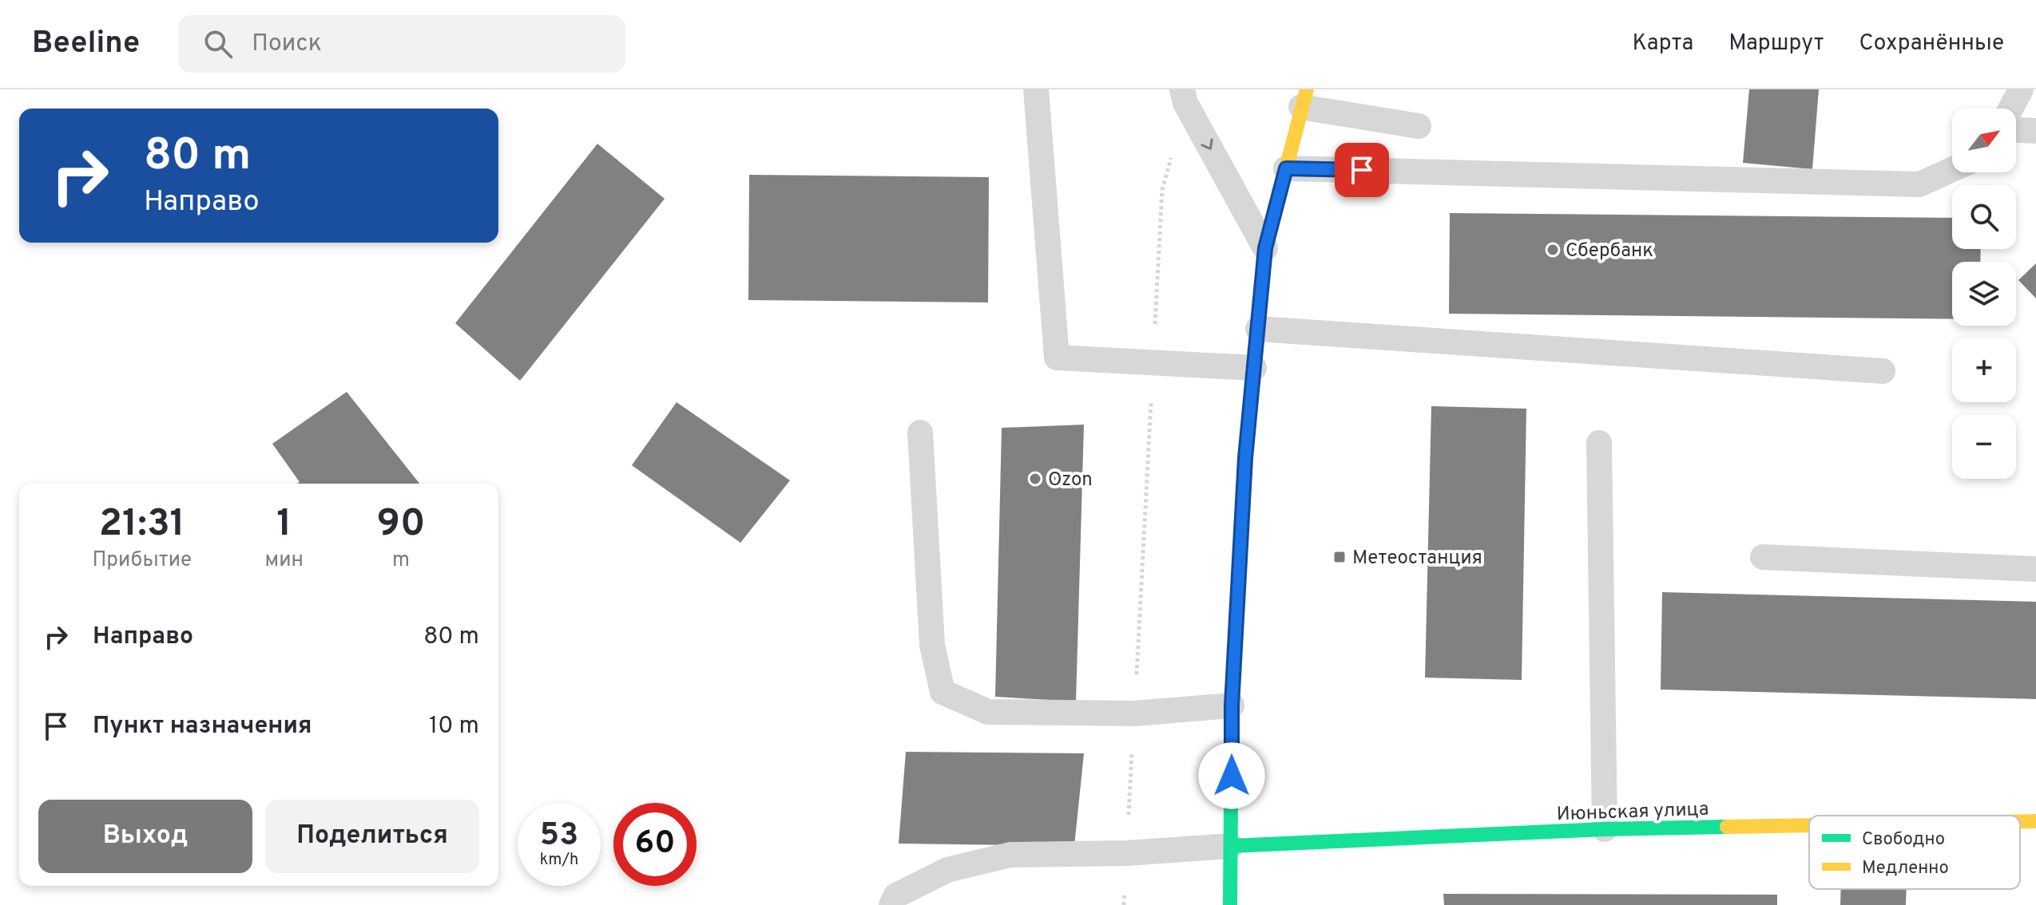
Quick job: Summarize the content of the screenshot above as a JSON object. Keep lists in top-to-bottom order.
{
  "streets": {
    "main road": ["Июньская улица"]
  },
  "places": {
    "other": ["Сбербанк", "Ozon"],
    "transit": ["Метеостанция"]
  },
  "legend": ["Свободно", "Медленно"],
  "north": "top right",
  "page": {
    "header": "Beeline",
    "search": "Поиск",
    "nav": ["Карта", "Маршрут", "Сохранённые"],
    "map_buttons": ["+", "−"],
    "turn": ["80 m", "Направо"],
    "eta": [
      "21:31",
      "Прибытие",
      "1",
      "мин",
      "90",
      "m"
    ],
    "list": [
      {
        "name": "Направо",
        "value": "80 m"
      },
      {
        "name": "Пункт назначения",
        "value": "10 m"
      }
    ],
    "buttons": ["Выход", "Поделиться"],
    "speed": "53 km/h",
    "limit": "60"
  }
}
